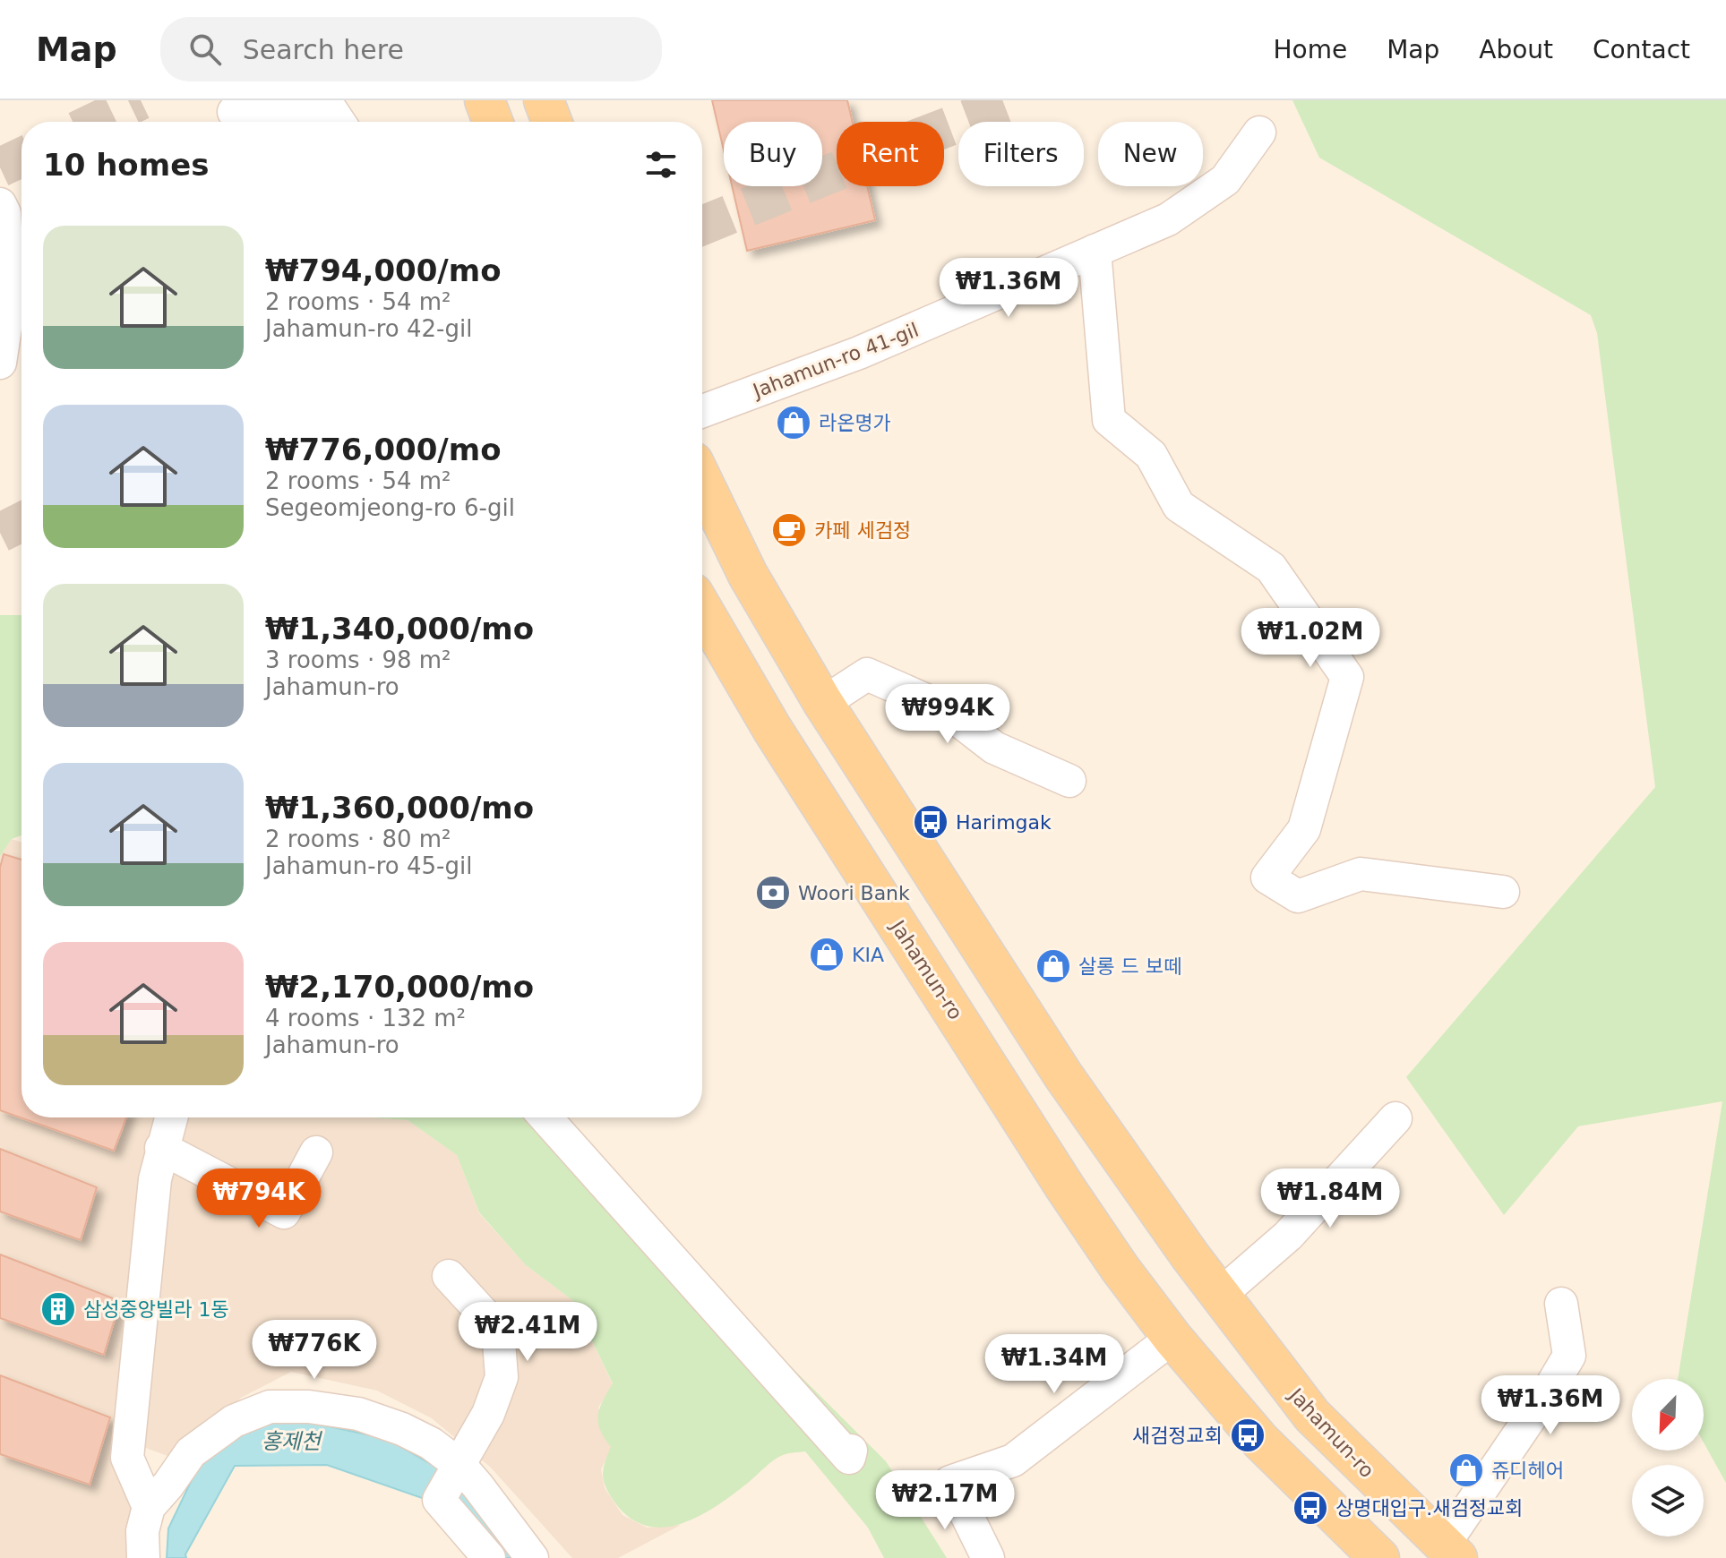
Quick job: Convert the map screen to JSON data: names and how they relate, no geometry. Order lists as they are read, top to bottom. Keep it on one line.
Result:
{"streets":{"main road":["Jahamun-ro"],"street":["Jahamun-ro 41-gil"]},"water":["홍제천"],"places":{"shop":["라온명가","KIA","살롱 드 보떼","쥬디헤어"],"cafe":["카페 세검정"],"bus stop":["Harimgak","새검정교회","상명대입구.새검정교회"],"bank":["Woori Bank"],"building":["삼성중앙빌라 1동"]},"north":"bottom left","page":{"header":"Map","search":"Search here","nav":["Home","Map","About","Contact"],"chip":["Buy","Rent","Filters","New"],"heading":"10 homes","list":[{"name":"₩794,000/mo","note":"2 rooms · 54 m² · Jahamun-ro 42-gil"},{"name":"₩776,000/mo","note":"2 rooms · 54 m² · Segeomjeong-ro 6-gil"},{"name":"₩1,340,000/mo","note":"3 rooms · 98 m² · Jahamun-ro"},{"name":"₩1,360,000/mo","note":"2 rooms · 80 m² · Jahamun-ro 45-gil"},{"name":"₩2,170,000/mo","note":"4 rooms · 132 m² · Jahamun-ro"}],"price":["₩1.36M","₩1.02M","₩994K","₩794K","₩1.84M","₩2.41M","₩776K","₩1.34M","₩1.36M","₩2.17M"]}}
